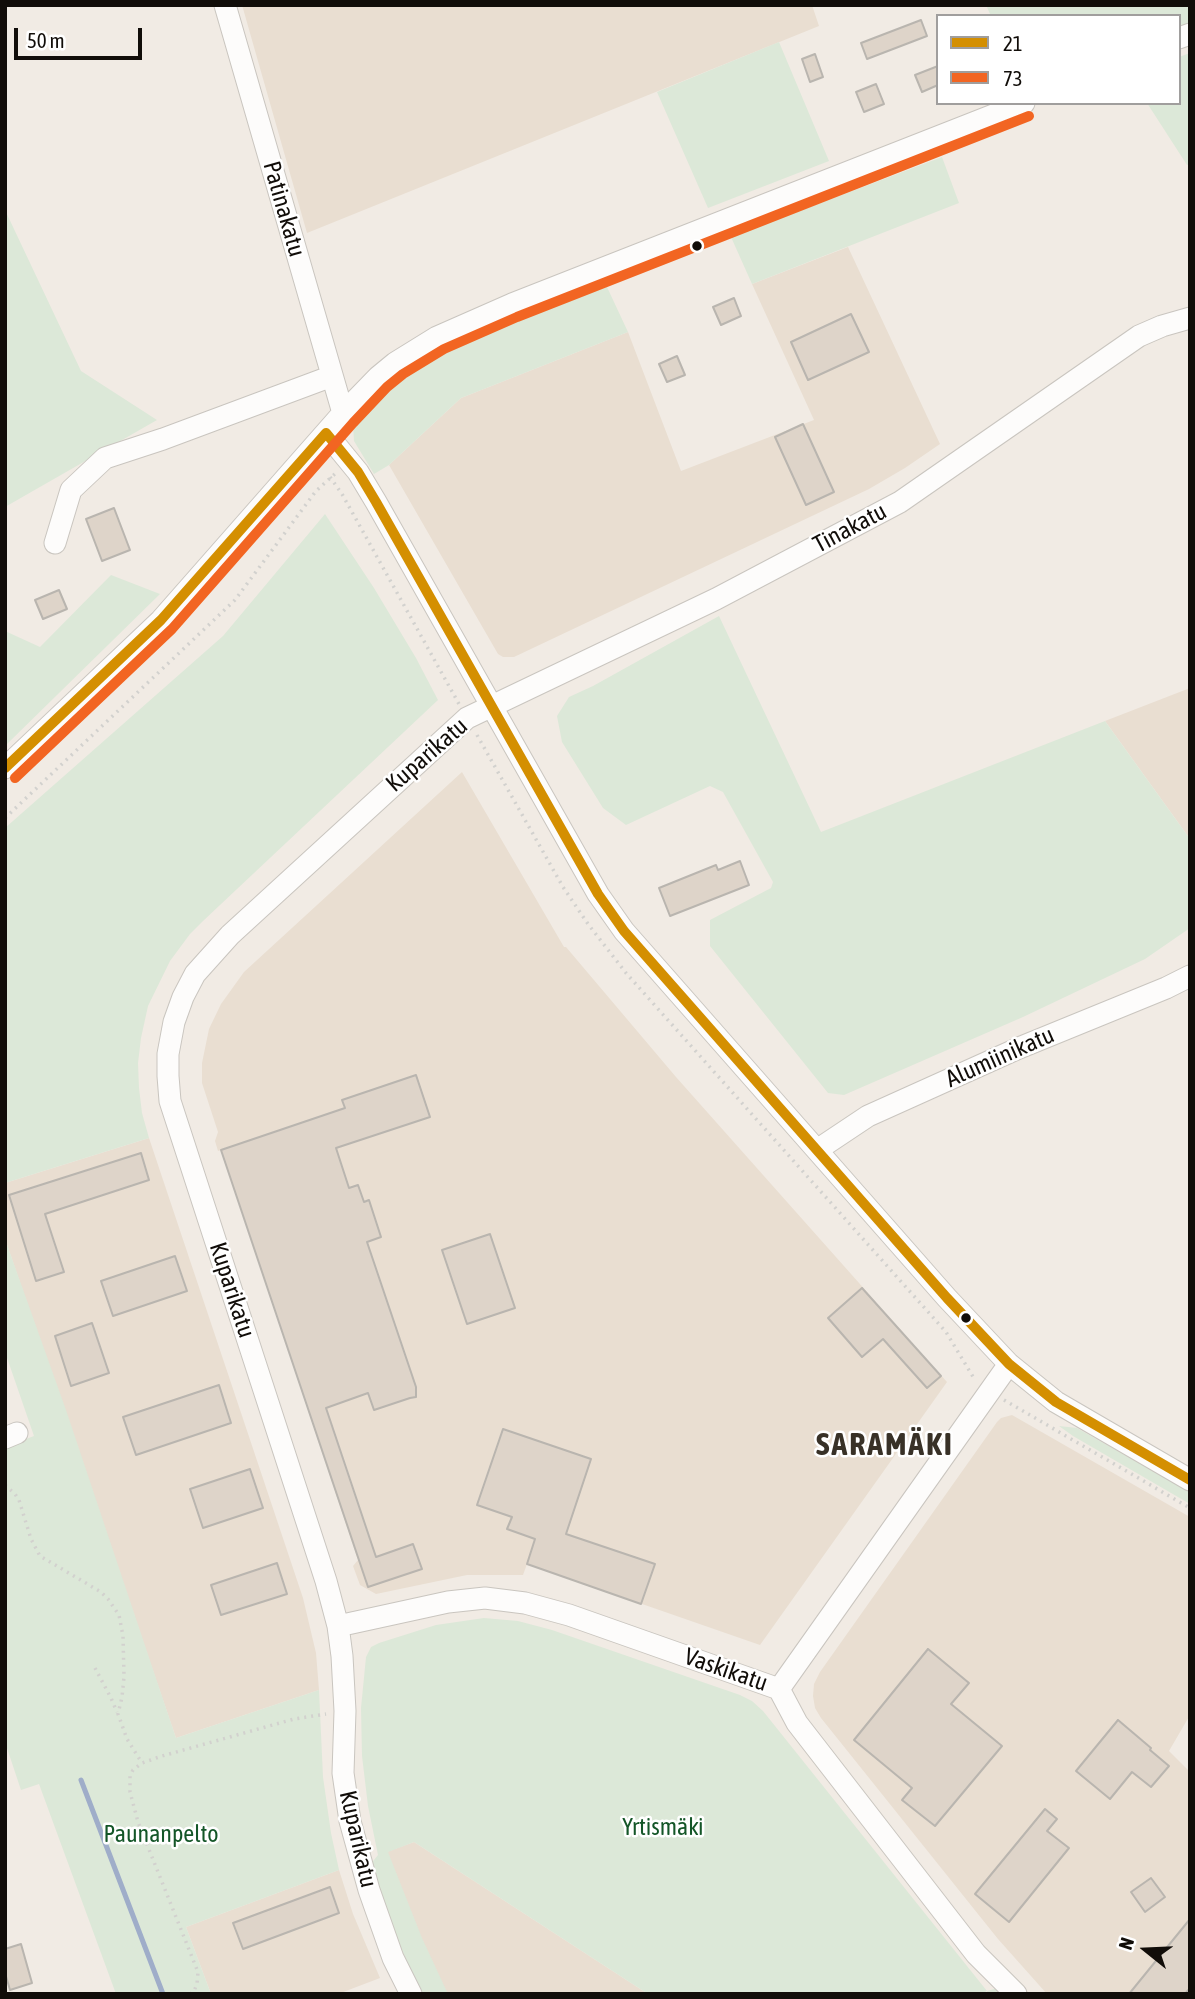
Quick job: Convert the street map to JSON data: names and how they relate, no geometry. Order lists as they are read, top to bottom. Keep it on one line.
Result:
{"streets":{"street":["Patinakatu","Tinakatu","Kuparikatu","Alumiinikatu","Vaskikatu"]},"crossings":[["Tinakatu","Kuparikatu"],["Kuparikatu","Vaskikatu"]],"districts":["SARAMÄKI"],"parks":["Yrtismäki","Paunanpelto"],"lines":["transit line 73","transit line 21"],"legend":["21","73"],"scale_bar":"50 m","north":"left"}
